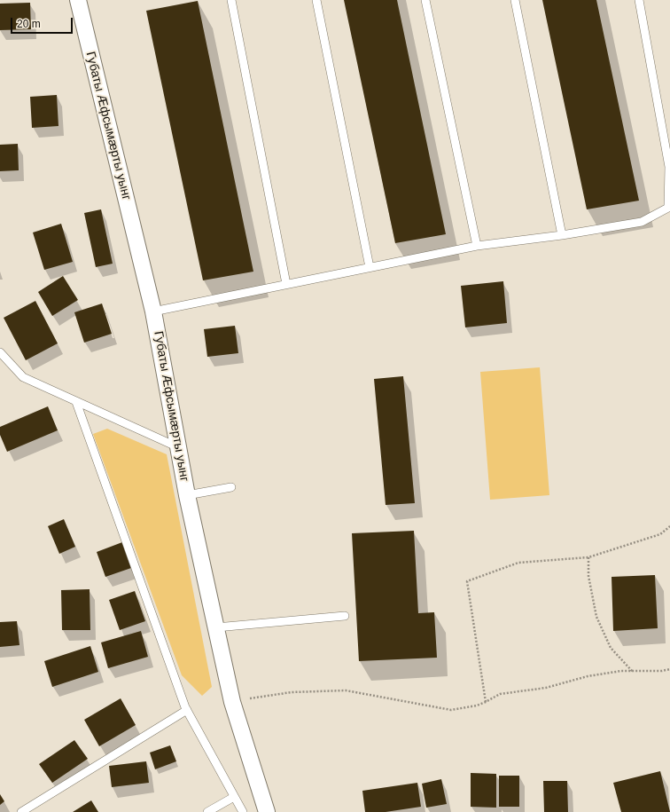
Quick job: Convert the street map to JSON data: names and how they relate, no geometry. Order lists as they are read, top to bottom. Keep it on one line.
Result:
{"streets":{"street":["Губаты Æфсымæрты уынг"]},"scale_bar":"20 m"}
